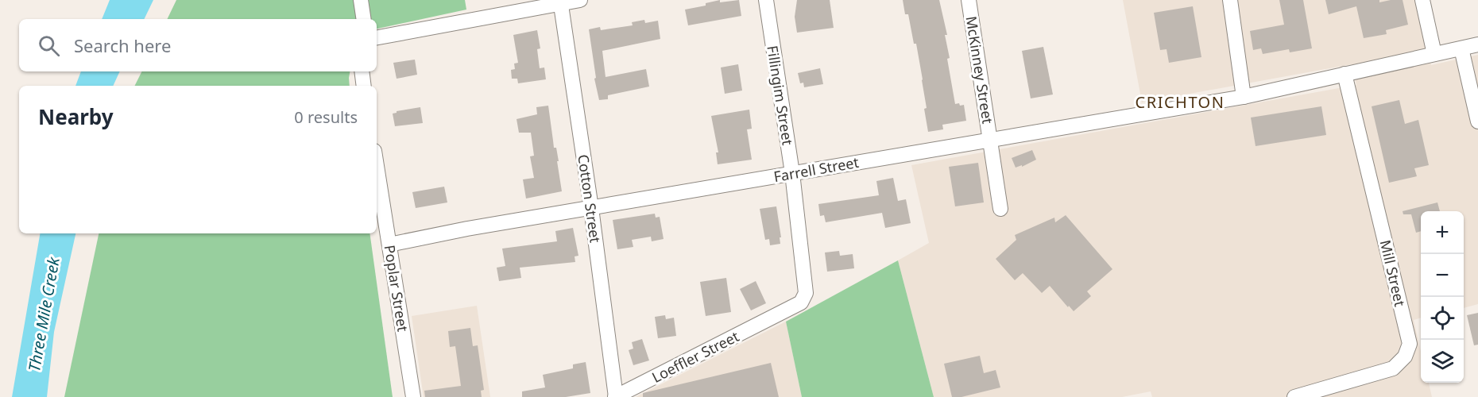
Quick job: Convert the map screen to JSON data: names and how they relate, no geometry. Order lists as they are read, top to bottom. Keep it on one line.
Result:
{"streets":{"street":["McKinney Street","Fillingim Street","Farrell Street","Cotton Street","Mill Street","Poplar Street","Loeffler Street"]},"crossings":[["McKinney Street","Farrell Street"],["Fillingim Street","Farrell Street"],["Fillingim Street","Loeffler Street"],["Farrell Street","Cotton Street"],["Farrell Street","Mill Street"],["Farrell Street","Poplar Street"],["Cotton Street","Loeffler Street"]],"districts":["CRICHTON"],"water":["Three Mile Creek"],"page":{"search":"Search here","heading":["Nearby","0 results"],"map_buttons":["+","−"]}}
